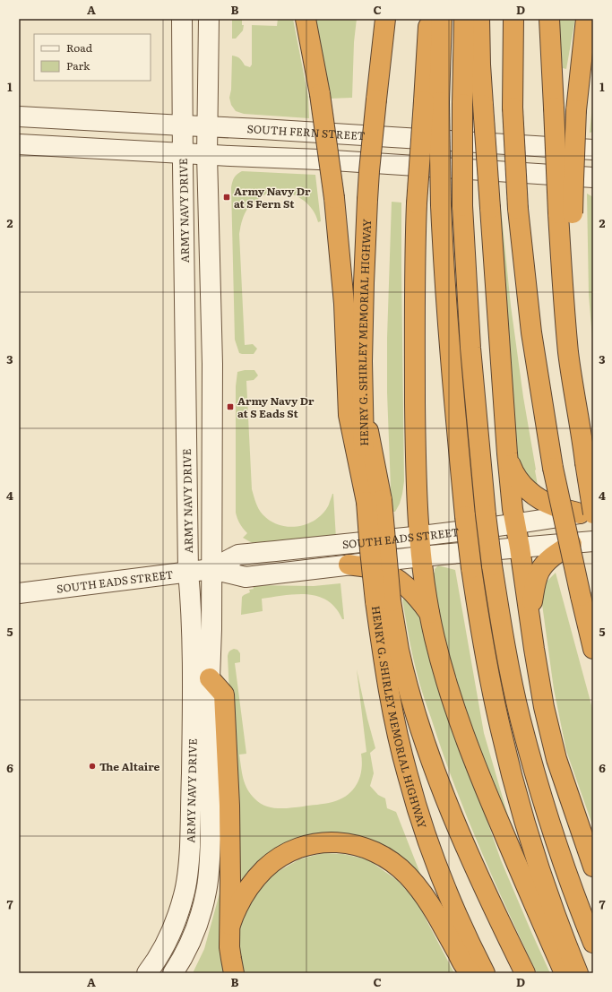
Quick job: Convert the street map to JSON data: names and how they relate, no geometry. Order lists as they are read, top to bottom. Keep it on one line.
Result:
{"streets":{"highway":["HENRY G. SHIRLEY MEMORIAL HIGHWAY"],"main road":["SOUTH FERN STREET","ARMY NAVY DRIVE","SOUTH EADS STREET"]},"crossings":[["SOUTH FERN STREET","ARMY NAVY DRIVE"],["ARMY NAVY DRIVE","SOUTH EADS STREET"]],"places":{"transit":["Army Navy Dr at S Fern St","Army Navy Dr at S Eads St"],"other":["The Altaire"]},"legend":["Road","Park"],"grid":{"columns":["A","B","C","D"],"rows":["1","2","3","4","5","6","7"]}}
